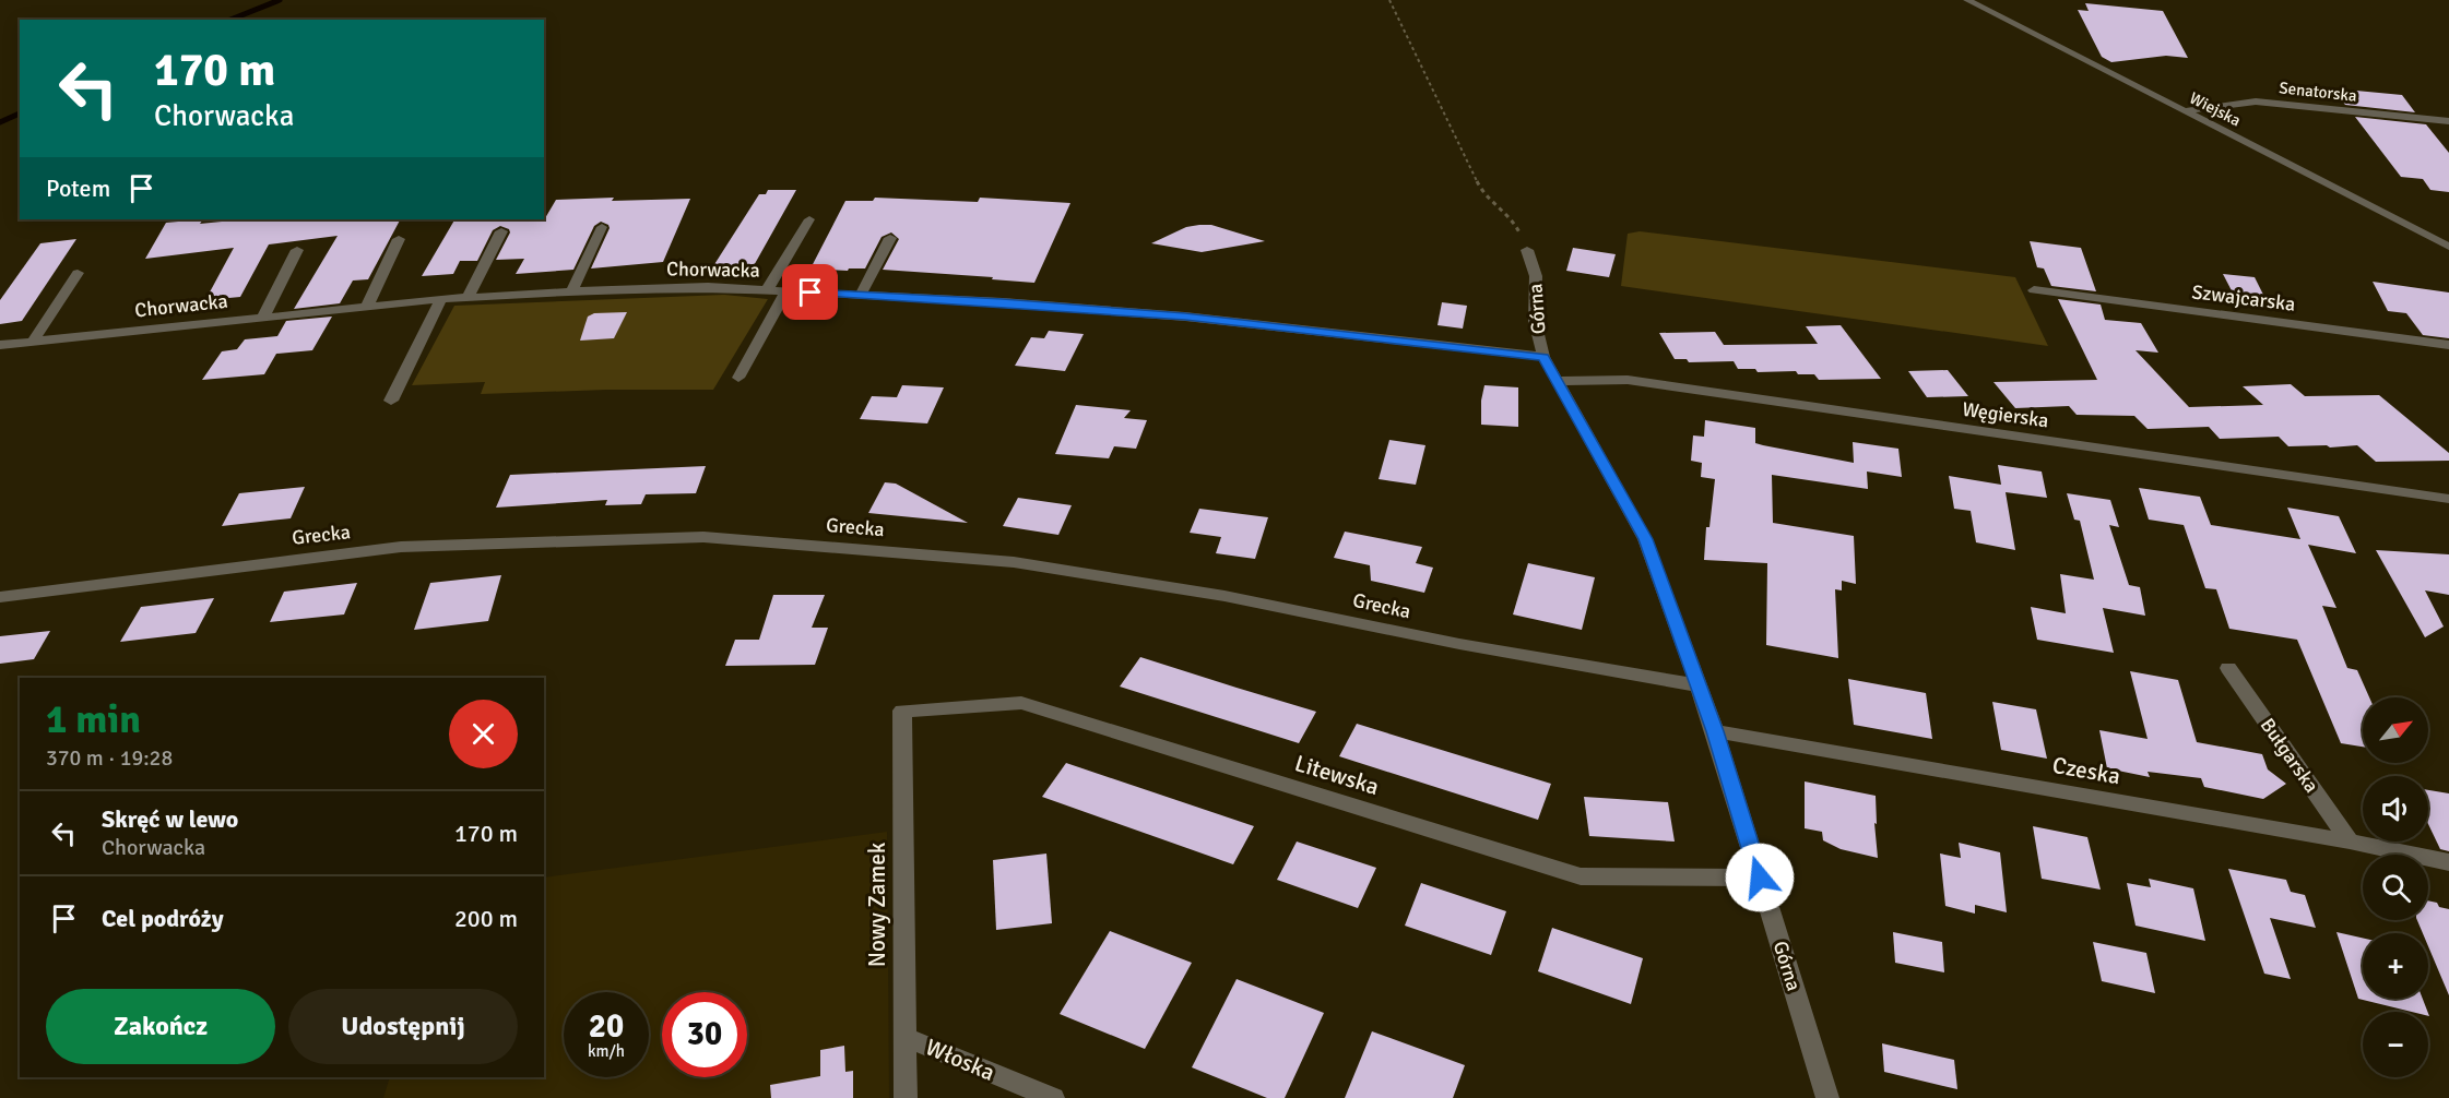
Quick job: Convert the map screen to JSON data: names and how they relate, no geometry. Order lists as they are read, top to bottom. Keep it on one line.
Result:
{"streets":{"street":["Senatorska","Wiejska","Chorwacka","Szwajcarska","Górna","Węgierska","Grecka","Bułgarska","Czeska","Litewska","Nowy Zamek","Włoska"]},"crossings":[["Senatorska","Wiejska"],["Chorwacka","Górna"],["Górna","Węgierska"],["Górna","Grecka"],["Górna","Czeska"],["Górna","Litewska"],["Bułgarska","Czeska"],["Litewska","Nowy Zamek"],["Nowy Zamek","Włoska"]],"north":"top right","page":{"turn":["170 m","Chorwacka"],"then":"Potem","heading":["1 min","370 m · 19:28"],"map_buttons":["+","−"],"list":[{"name":"Skręć w lewo","note":"Chorwacka","value":"170 m"},{"name":"Cel podróży","value":"200 m"}],"buttons":["Zakończ","Udostępnij"],"speed":"20 km/h","limit":"30"}}
